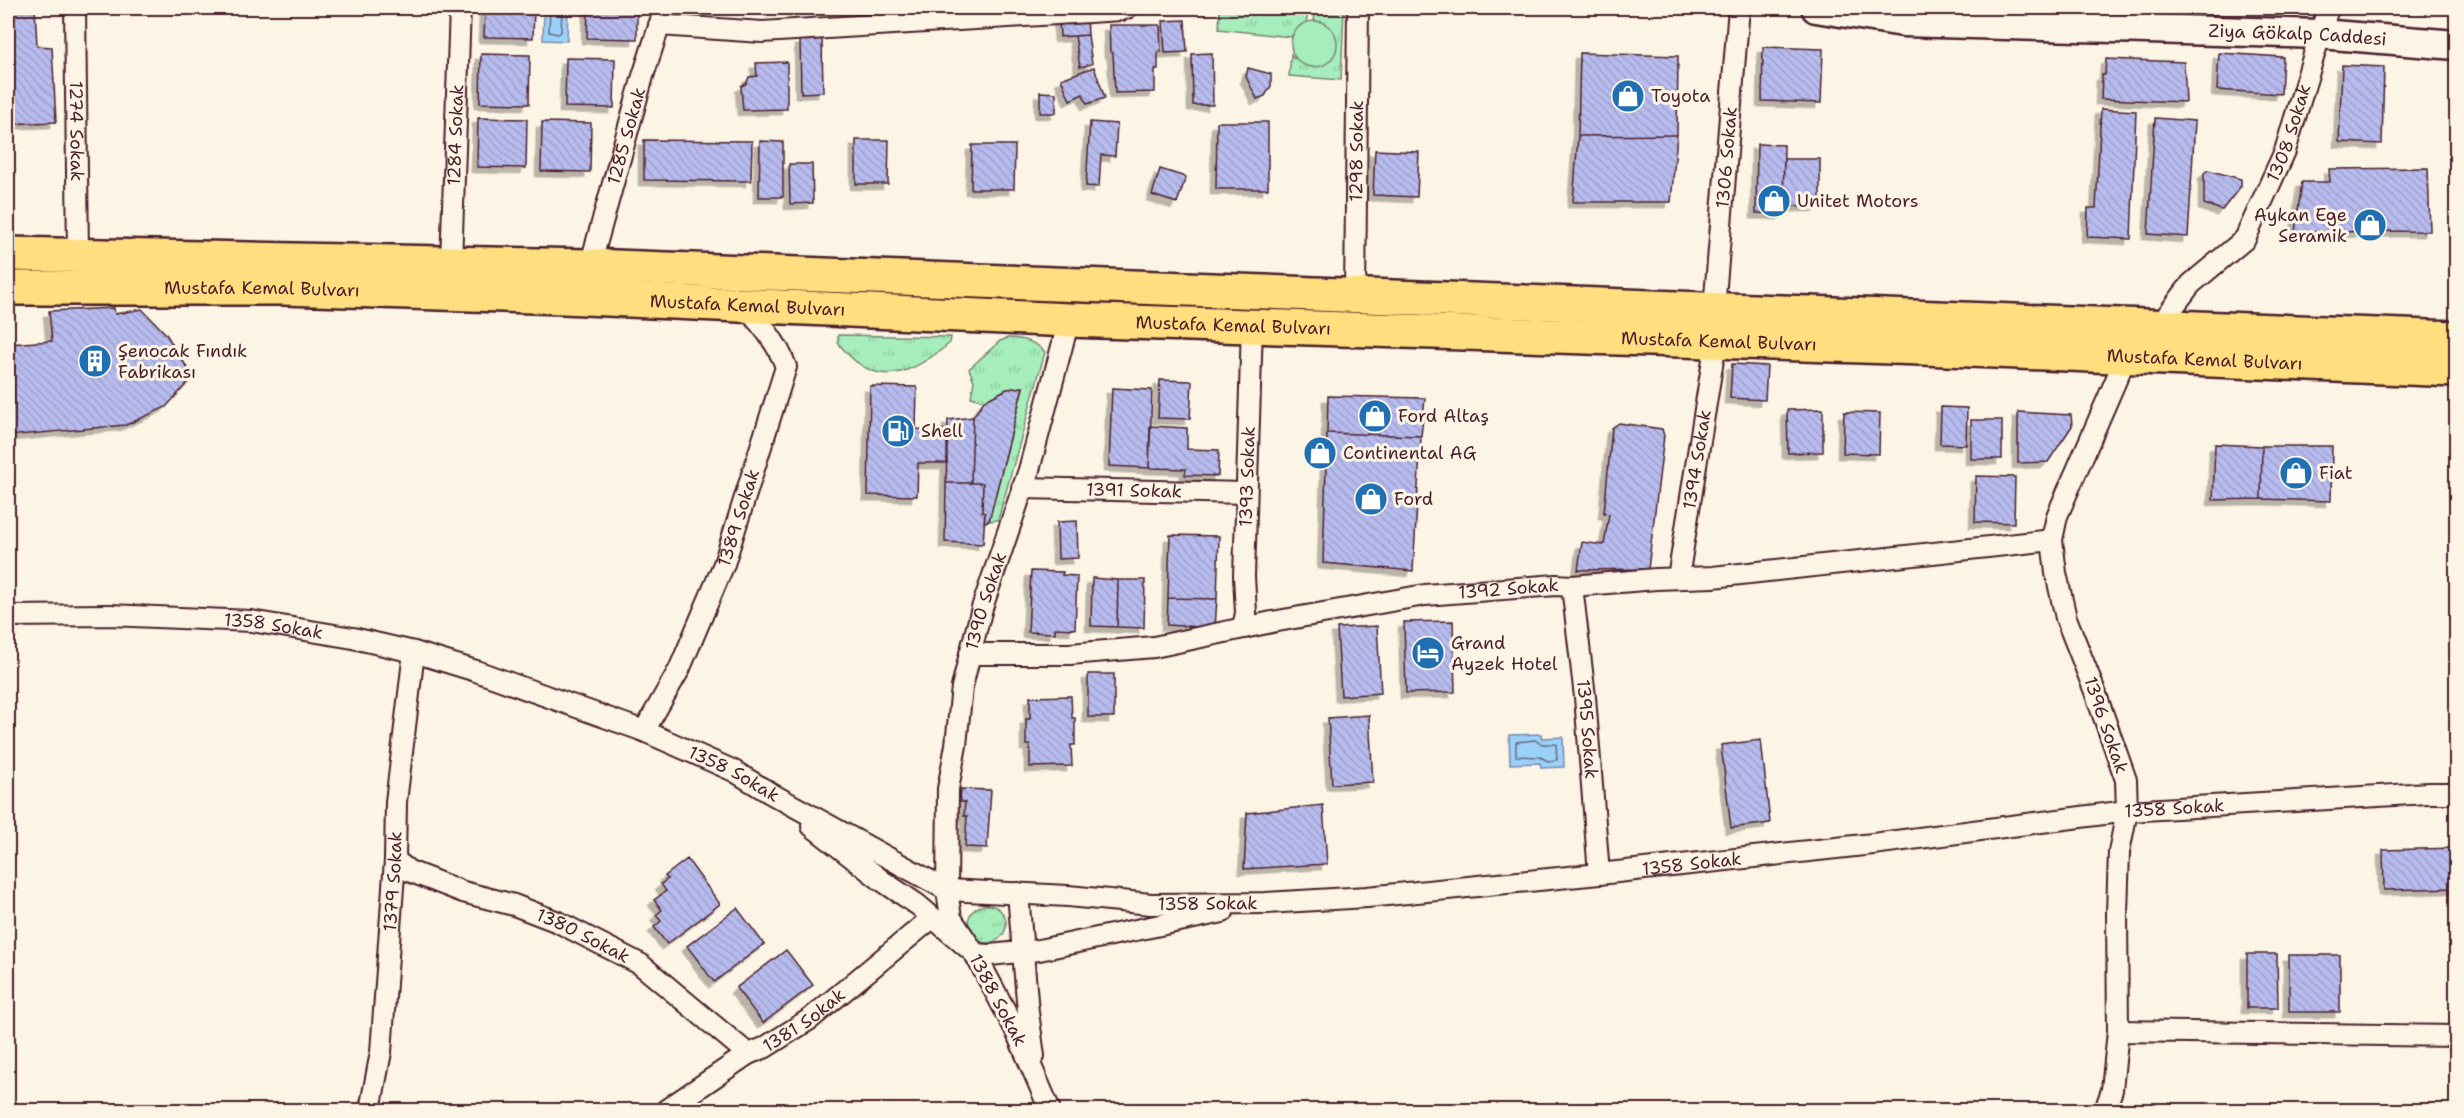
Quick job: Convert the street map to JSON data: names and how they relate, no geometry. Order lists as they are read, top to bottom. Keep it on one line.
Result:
{"streets":{"highway":["Mustafa Kemal Bulvarı"],"street":["Ziya Gökalp Caddesi","1274 Sokak","1308 Sokak","1284 Sokak","1285 Sokak","1298 Sokak","1306 Sokak","1394 Sokak","1393 Sokak","1391 Sokak","1389 Sokak","1392 Sokak","1390 Sokak","1358 Sokak","1396 Sokak","1395 Sokak","1379 Sokak","1380 Sokak","1388 Sokak","1381 Sokak"]},"crossings":[["Ziya Gökalp Caddesi","1308 Sokak"],["1274 Sokak","Mustafa Kemal Bulvarı"],["1308 Sokak","Mustafa Kemal Bulvarı"],["1284 Sokak","Mustafa Kemal Bulvarı"],["1285 Sokak","Mustafa Kemal Bulvarı"],["1298 Sokak","Mustafa Kemal Bulvarı"],["1306 Sokak","Mustafa Kemal Bulvarı"],["Mustafa Kemal Bulvarı","1394 Sokak"],["Mustafa Kemal Bulvarı","1393 Sokak"],["Mustafa Kemal Bulvarı","1389 Sokak"],["Mustafa Kemal Bulvarı","1390 Sokak"],["Mustafa Kemal Bulvarı","1396 Sokak"],["1394 Sokak","1392 Sokak"],["1393 Sokak","1391 Sokak"],["1393 Sokak","1392 Sokak"],["1391 Sokak","1390 Sokak"],["1389 Sokak","1358 Sokak"],["1392 Sokak","1390 Sokak"],["1392 Sokak","1396 Sokak"],["1392 Sokak","1395 Sokak"],["1390 Sokak","1358 Sokak"],["1390 Sokak","1388 Sokak"],["1358 Sokak","1396 Sokak"],["1358 Sokak","1395 Sokak"],["1358 Sokak","1379 Sokak"],["1358 Sokak","1388 Sokak"],["1379 Sokak","1380 Sokak"],["1380 Sokak","1381 Sokak"]],"places":{"shop":["Toyota","Unitet Motors","Aykan Ege Seramik","Ford Altaş","Continental AG","Fiat","Ford"],"building":["Şenocak Fındık Fabrikası"],"fuel station":["Shell"],"hotel":["Grand Ayzek Hotel"]}}
